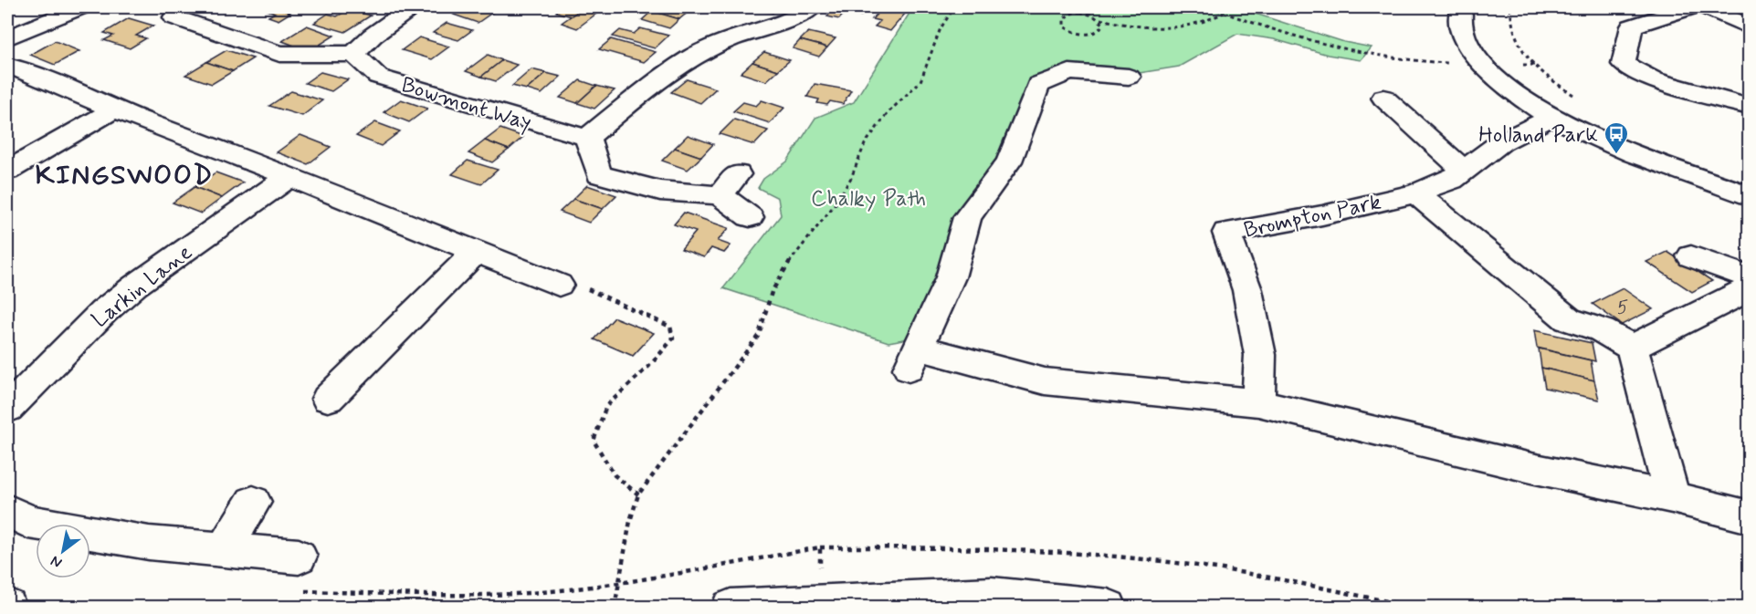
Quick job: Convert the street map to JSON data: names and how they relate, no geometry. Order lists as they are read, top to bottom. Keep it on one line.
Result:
{"streets":{"street":["Bowmont Way","Brompton Park","Larkin Lane"]},"districts":["KINGSWOOD"],"parks":["Chalky Path"],"places":{"bus stop":["Holland Park"]},"house_numbers":["5"],"north":"bottom left"}
